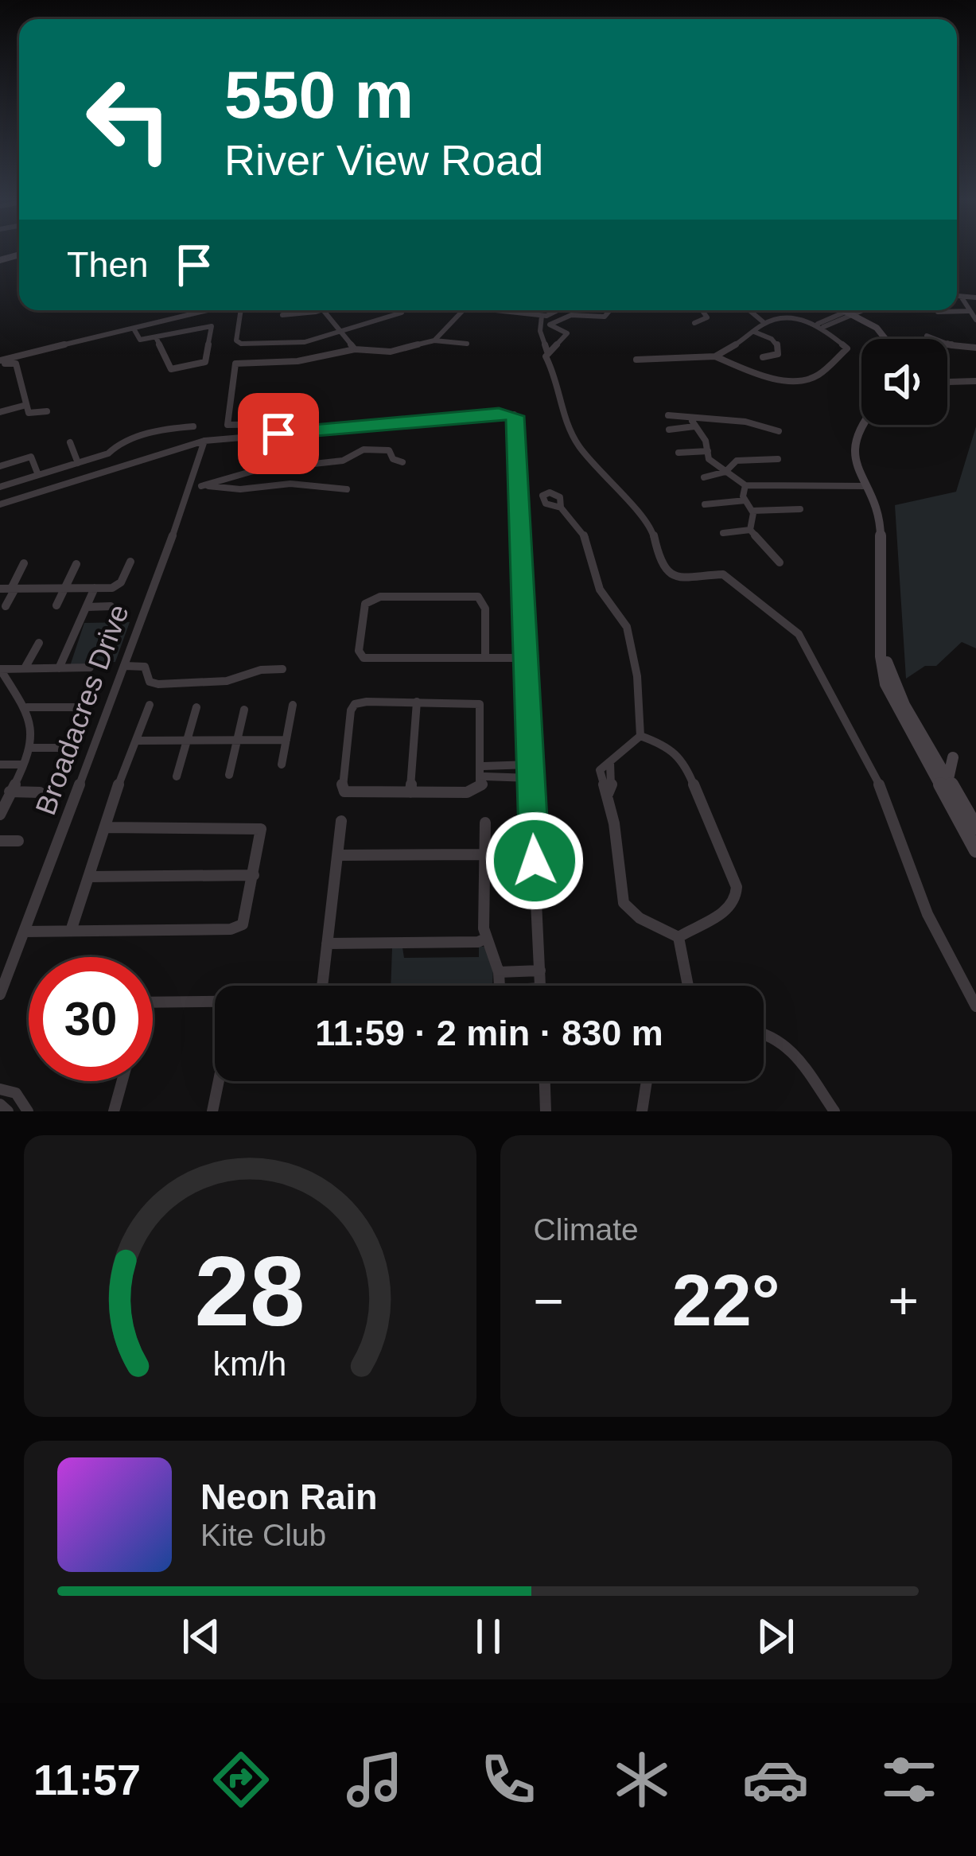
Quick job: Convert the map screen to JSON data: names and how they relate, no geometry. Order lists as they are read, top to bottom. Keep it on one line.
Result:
{"streets":{"street":["Broadacres Drive"]},"page":{"turn":["550 m","River View Road"],"then":"Then","limit":"30","trip":"11:59 · 2 min · 830 m","tile":"Climate","heat":["−","22°","+"],"song":["Neon Rain","Kite Club"],"tabs":"11:57","gauge":["28","km/h"]}}
